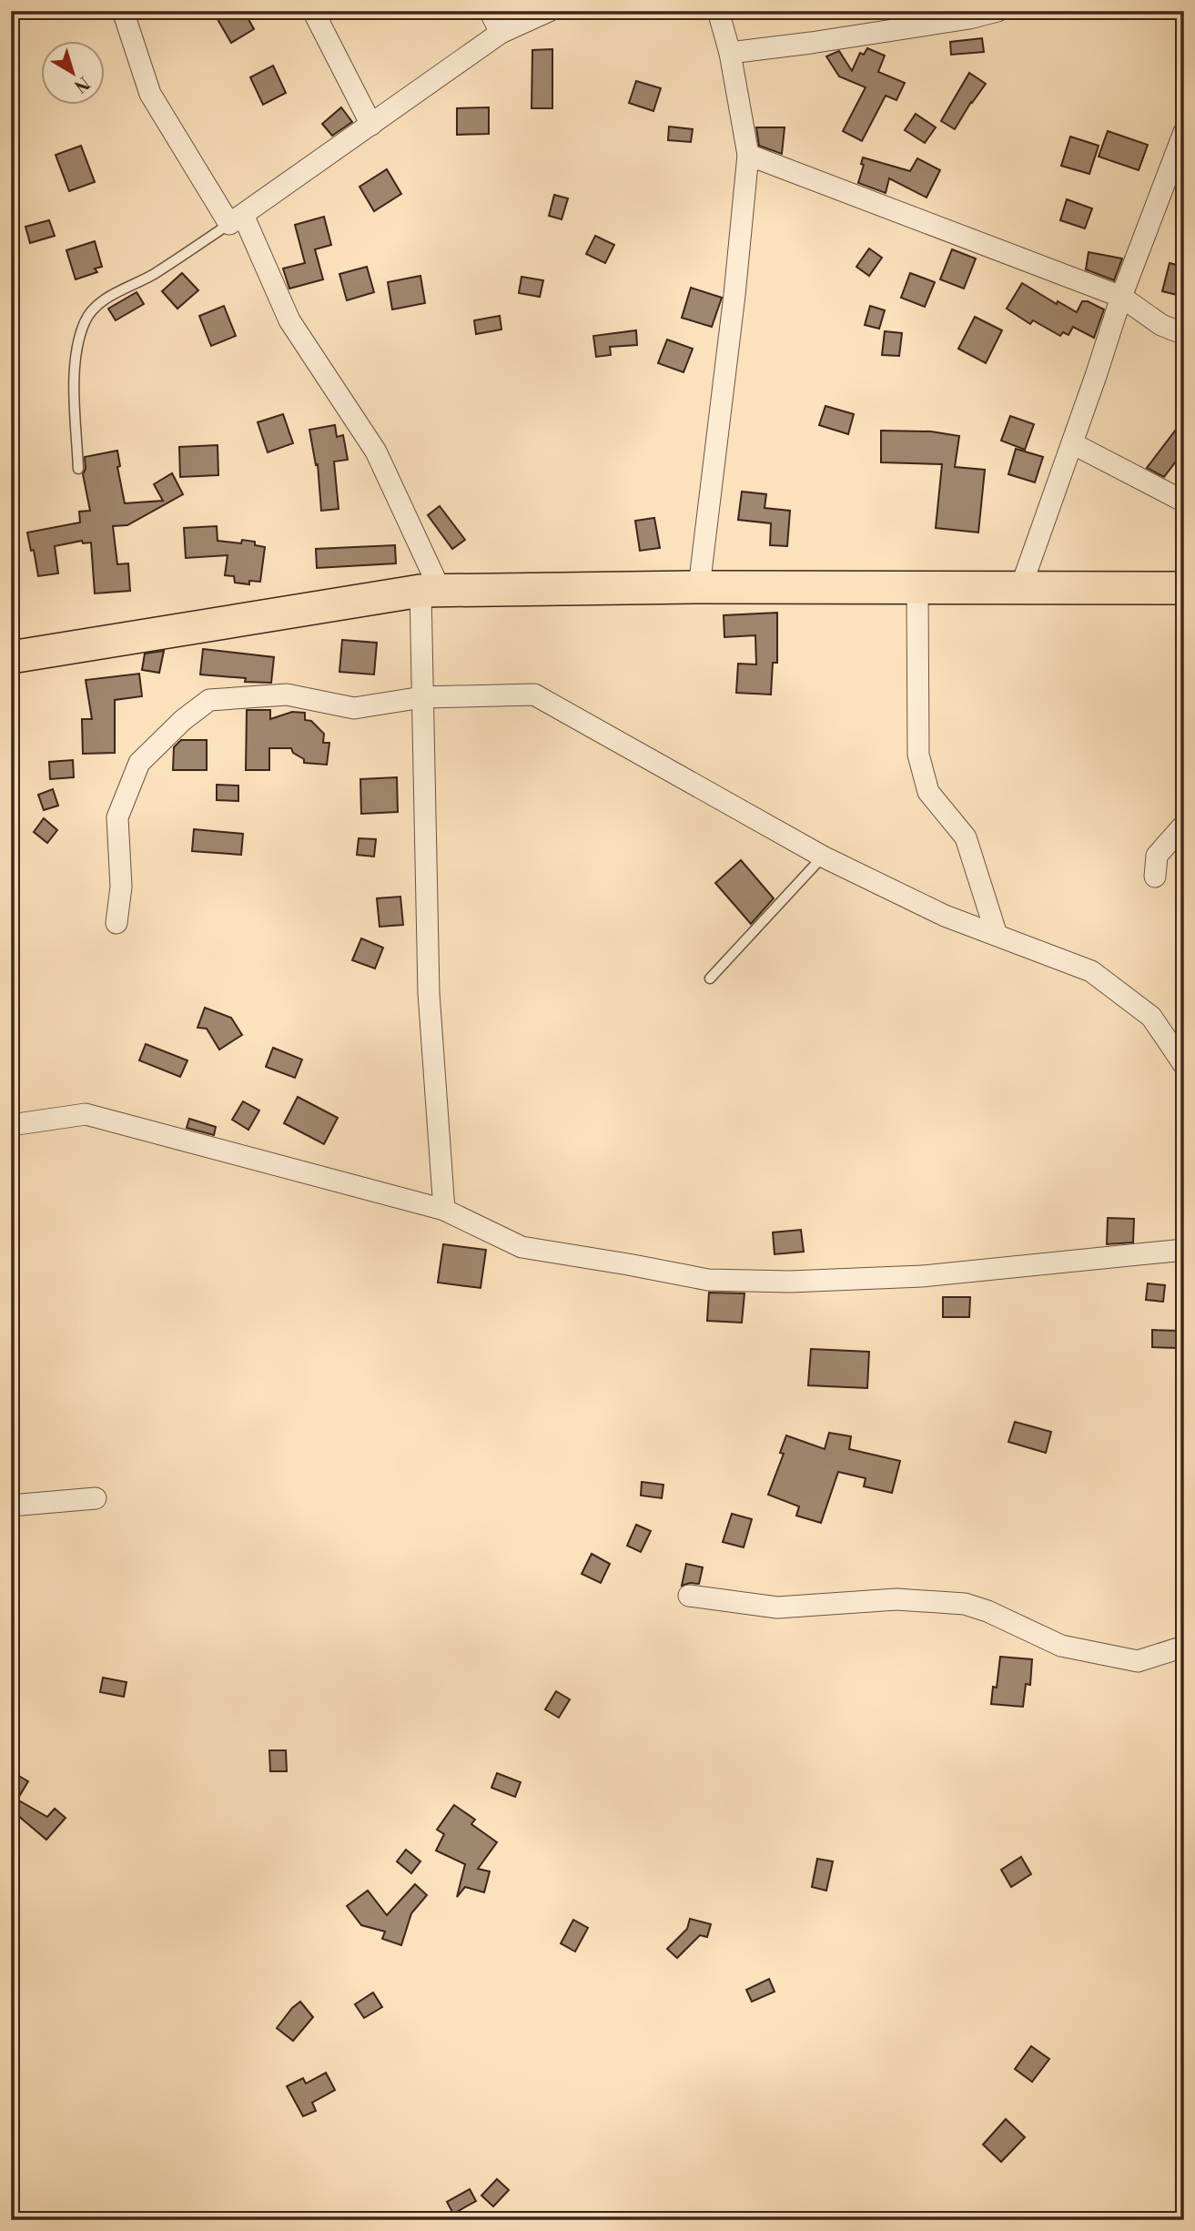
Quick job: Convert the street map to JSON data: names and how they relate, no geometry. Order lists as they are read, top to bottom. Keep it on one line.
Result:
{"north":"bottom right"}
